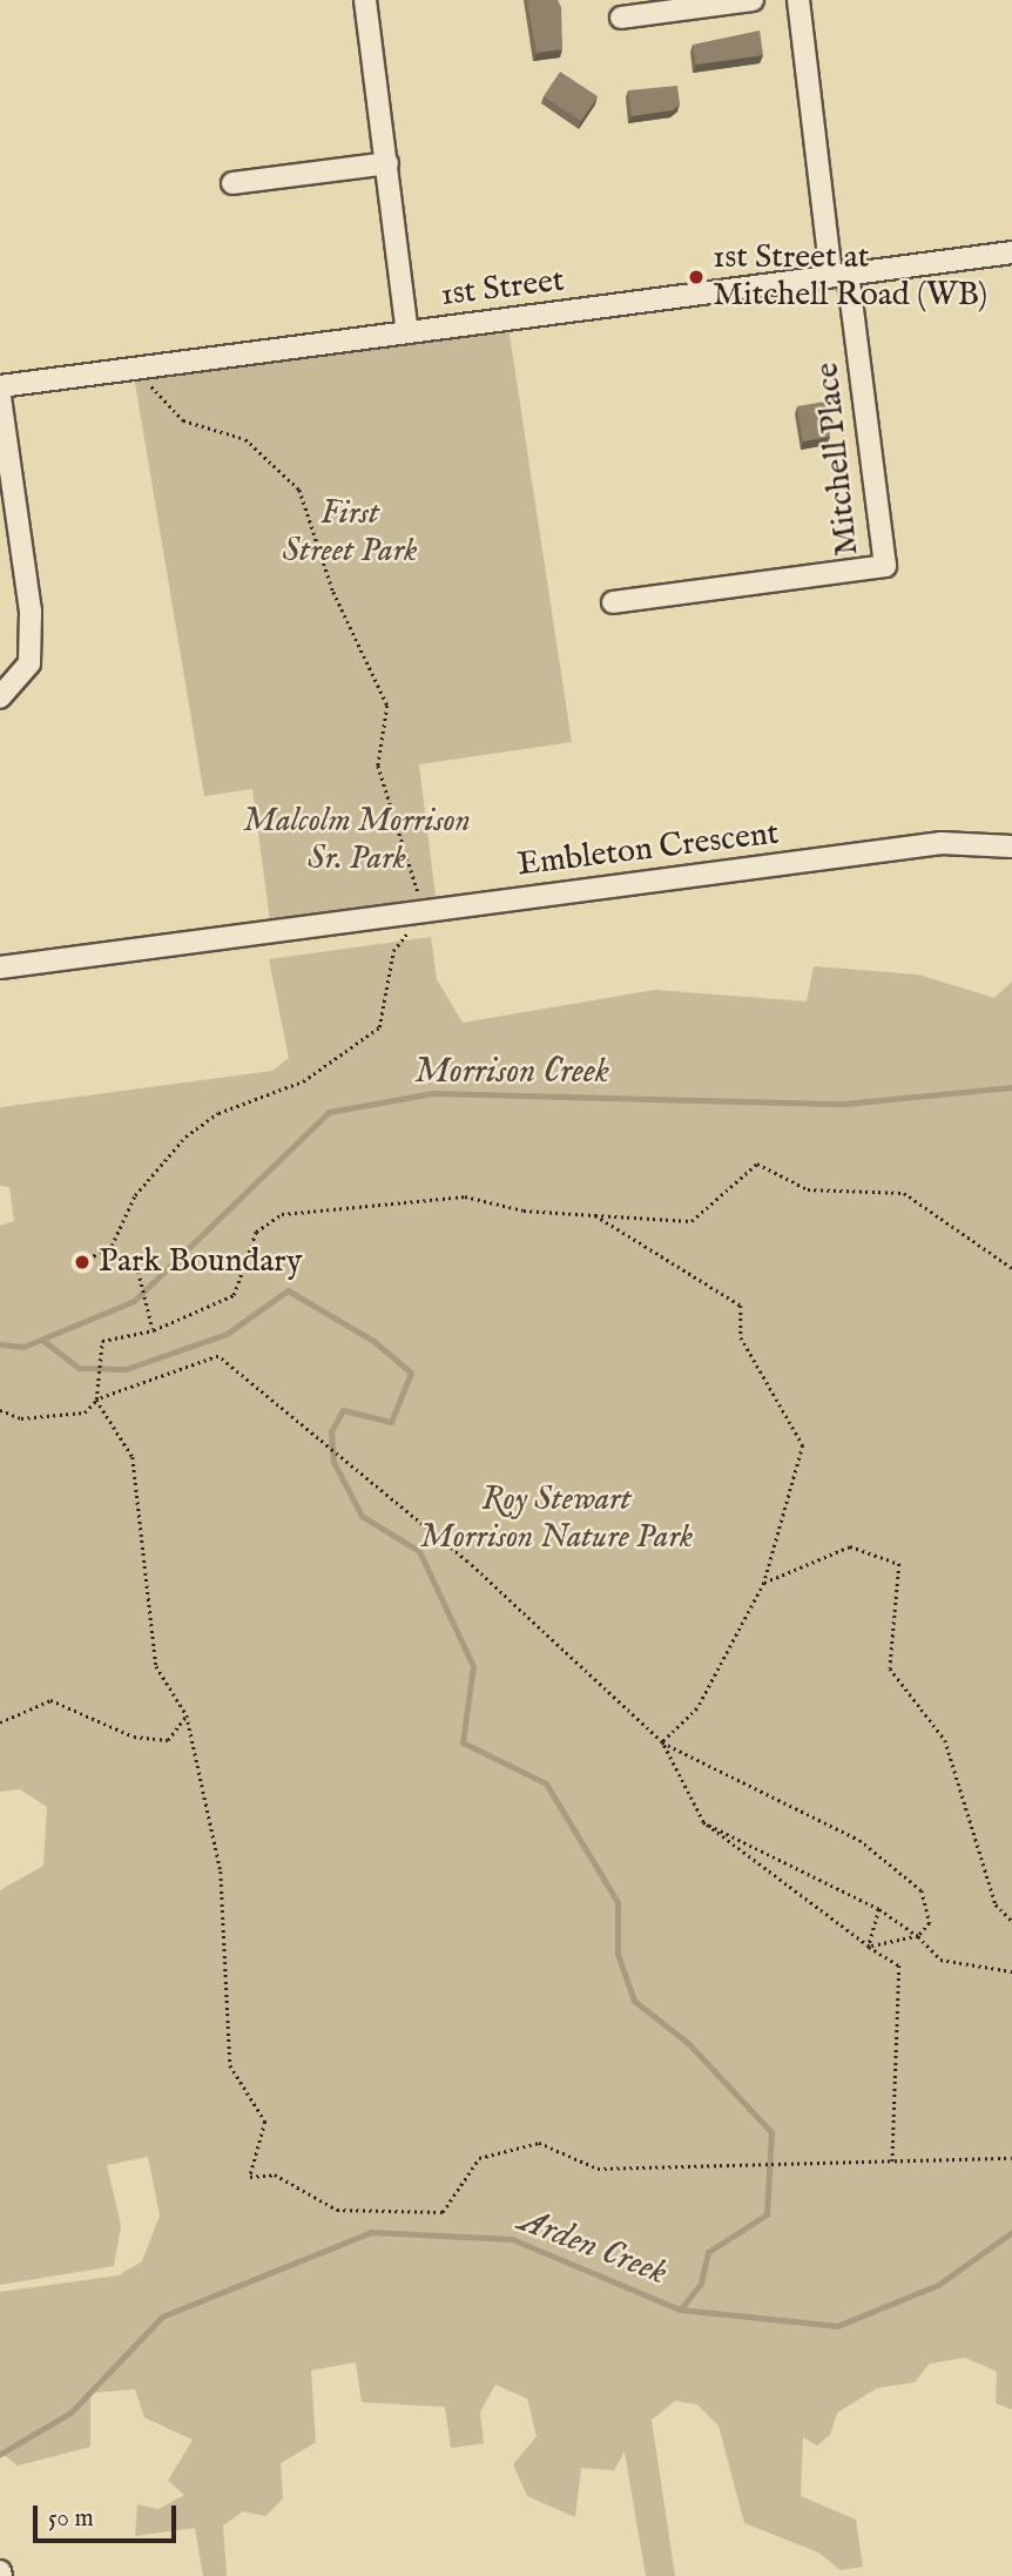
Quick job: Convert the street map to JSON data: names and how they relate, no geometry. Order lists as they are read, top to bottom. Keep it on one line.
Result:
{"streets":{"street":["1st Street","Mitchell Place","Embleton Crescent"]},"crossings":[["1st Street","Mitchell Place"]],"water":["Morrison Creek","Arden Creek"],"parks":["First Street Park","Malcolm Morrison Sr. Park","Roy Stewart Morrison Nature Park"],"places":["1st Street at Mitchell Road (WB)","Park Boundary"],"scale_bar":"50 m"}
